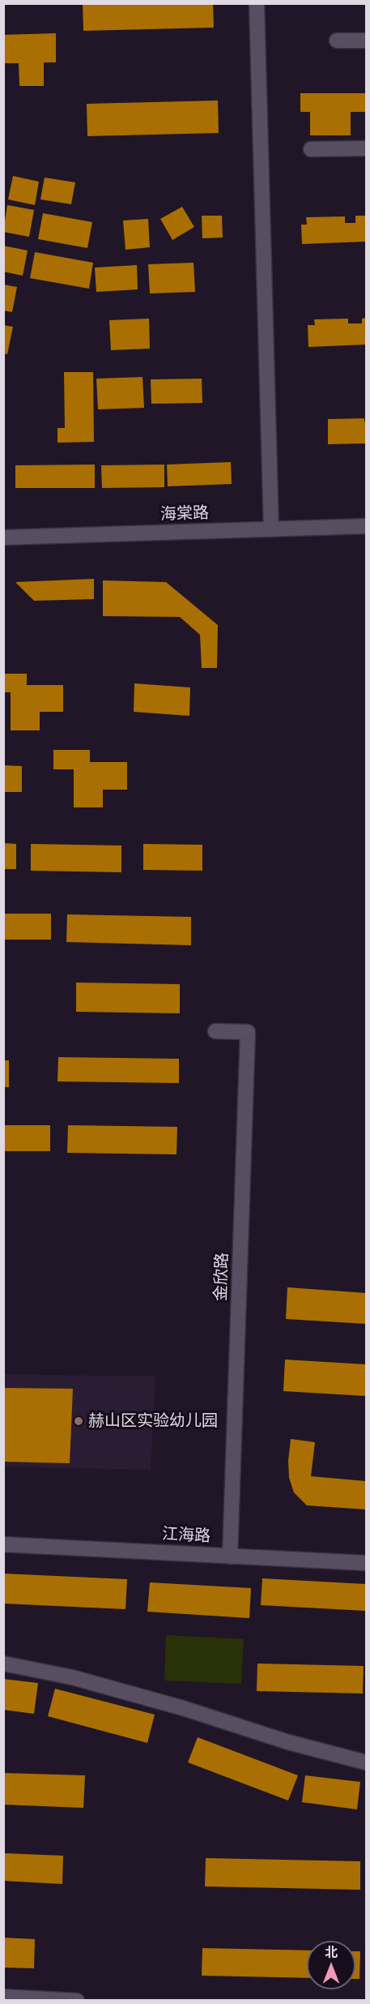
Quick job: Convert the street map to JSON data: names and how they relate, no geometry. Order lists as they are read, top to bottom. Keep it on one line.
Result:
{"streets":{"street":["海棠路","金欣路","江海路"]},"crossings":[["金欣路","江海路"]],"places":["赫山区实验幼儿园"],"north":"top"}
